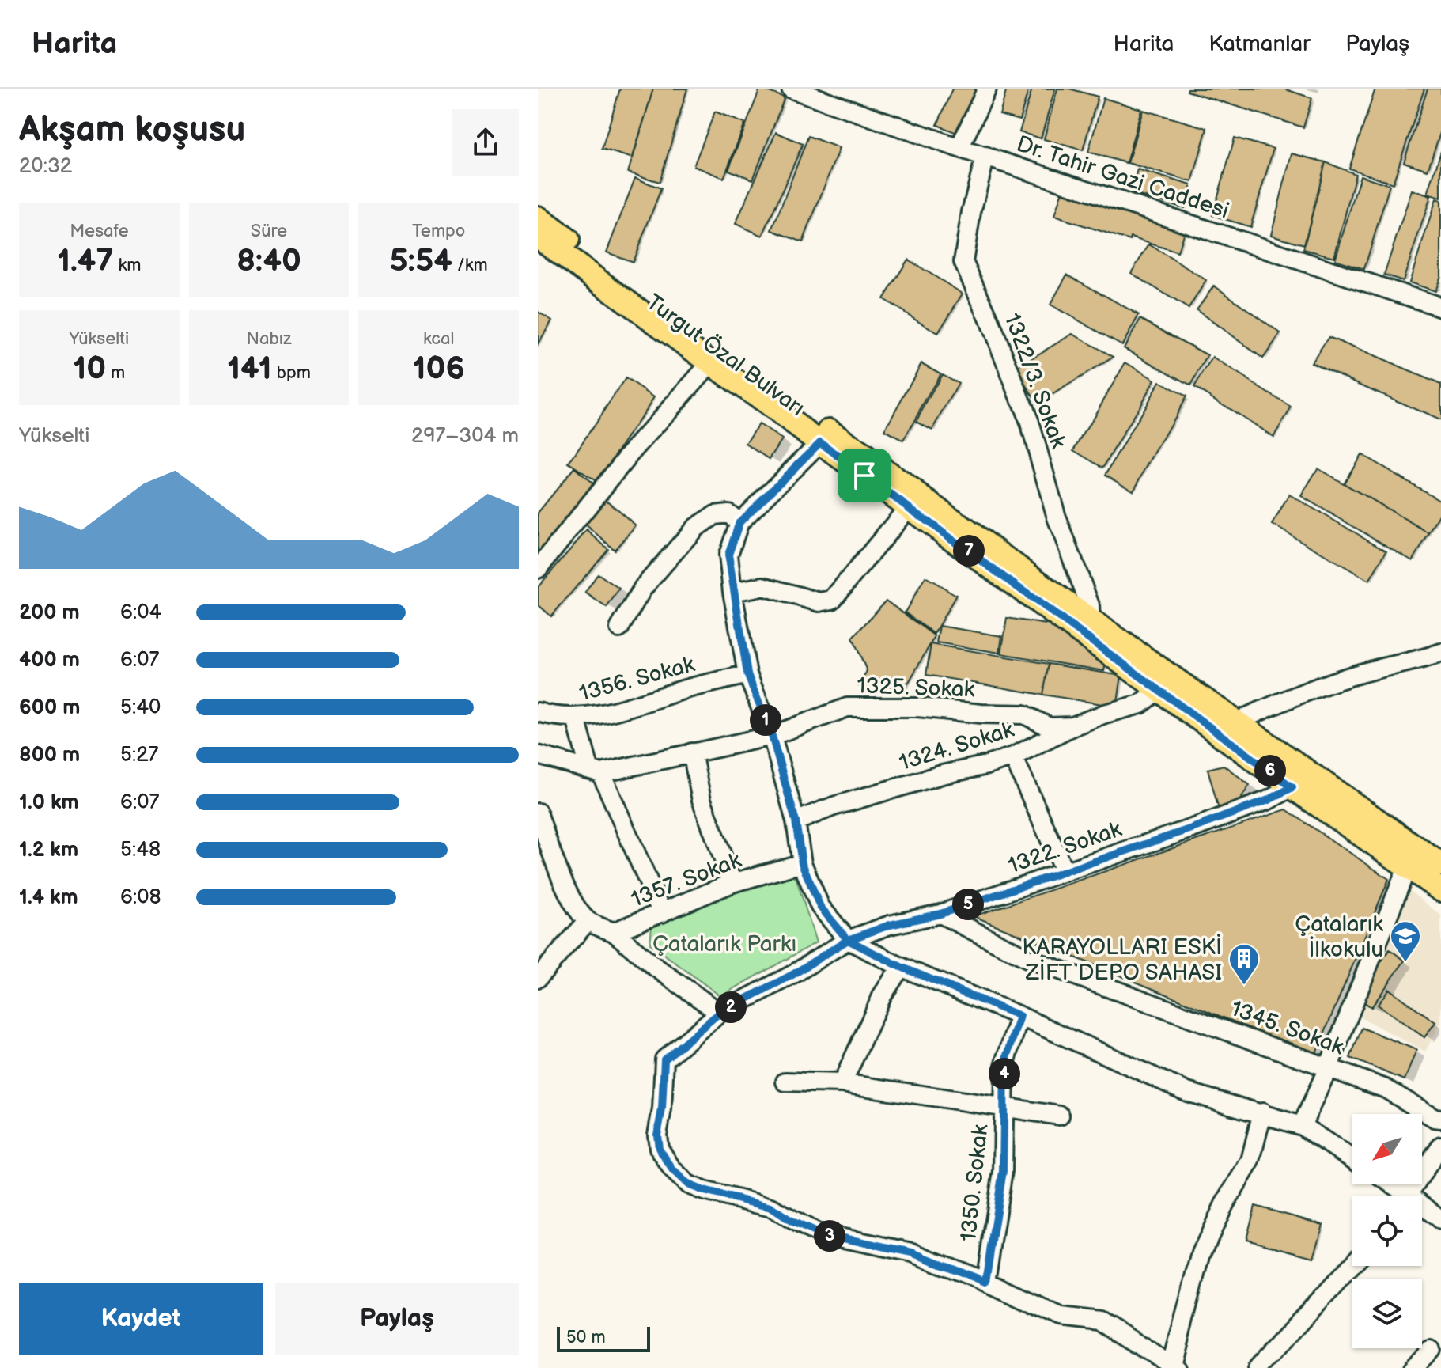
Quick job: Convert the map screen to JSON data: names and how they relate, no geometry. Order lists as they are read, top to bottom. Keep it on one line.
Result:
{"streets":{"main road":["Turgut Özal Bulvarı"],"street":["Dr. Tahir Gazi Caddesi","1322/3. Sokak","1356. Sokak","1325. Sokak","1324. Sokak","1322. Sokak","1357. Sokak","1345. Sokak","1350. Sokak"]},"crossings":[["Dr. Tahir Gazi Caddesi","1322/3. Sokak"],["Turgut Özal Bulvarı","1322/3. Sokak"],["1325. Sokak","1324. Sokak"],["1322. Sokak","1345. Sokak"],["1322. Sokak","1350. Sokak"]],"parks":["Çatalarık Parkı"],"places":{"school or university":["Çatalarık İlkokulu"],"building":["KARAYOLLARI ESKİ ZİFT DEPO SAHASI"]},"scale_bar":"50 m","north":"bottom left","page":{"header":"Harita","nav":["Harita","Katmanlar","Paylaş"],"heading":["Akşam koşusu","20:32"],"stats":[["Mesafe","1.47 km"],["Süre","8:40"],["Tempo","5:54 /km"],["Yükselti","10 m"],["Nabız","141 bpm"],["kcal","106"]],"chart":["Yükselti","297–304 m"],"pins":["7","1","6","5","2","4","3"],"list":[{"name":"200 m","note":"6:04"},{"name":"400 m","note":"6:07"},{"name":"600 m","note":"5:40"},{"name":"800 m","note":"5:27"},{"name":"1.0 km","note":"6:07"},{"name":"1.2 km","note":"5:48"},{"name":"1.4 km","note":"6:08"}],"buttons":["Kaydet","Paylaş"],"scale":"50 m"}}
